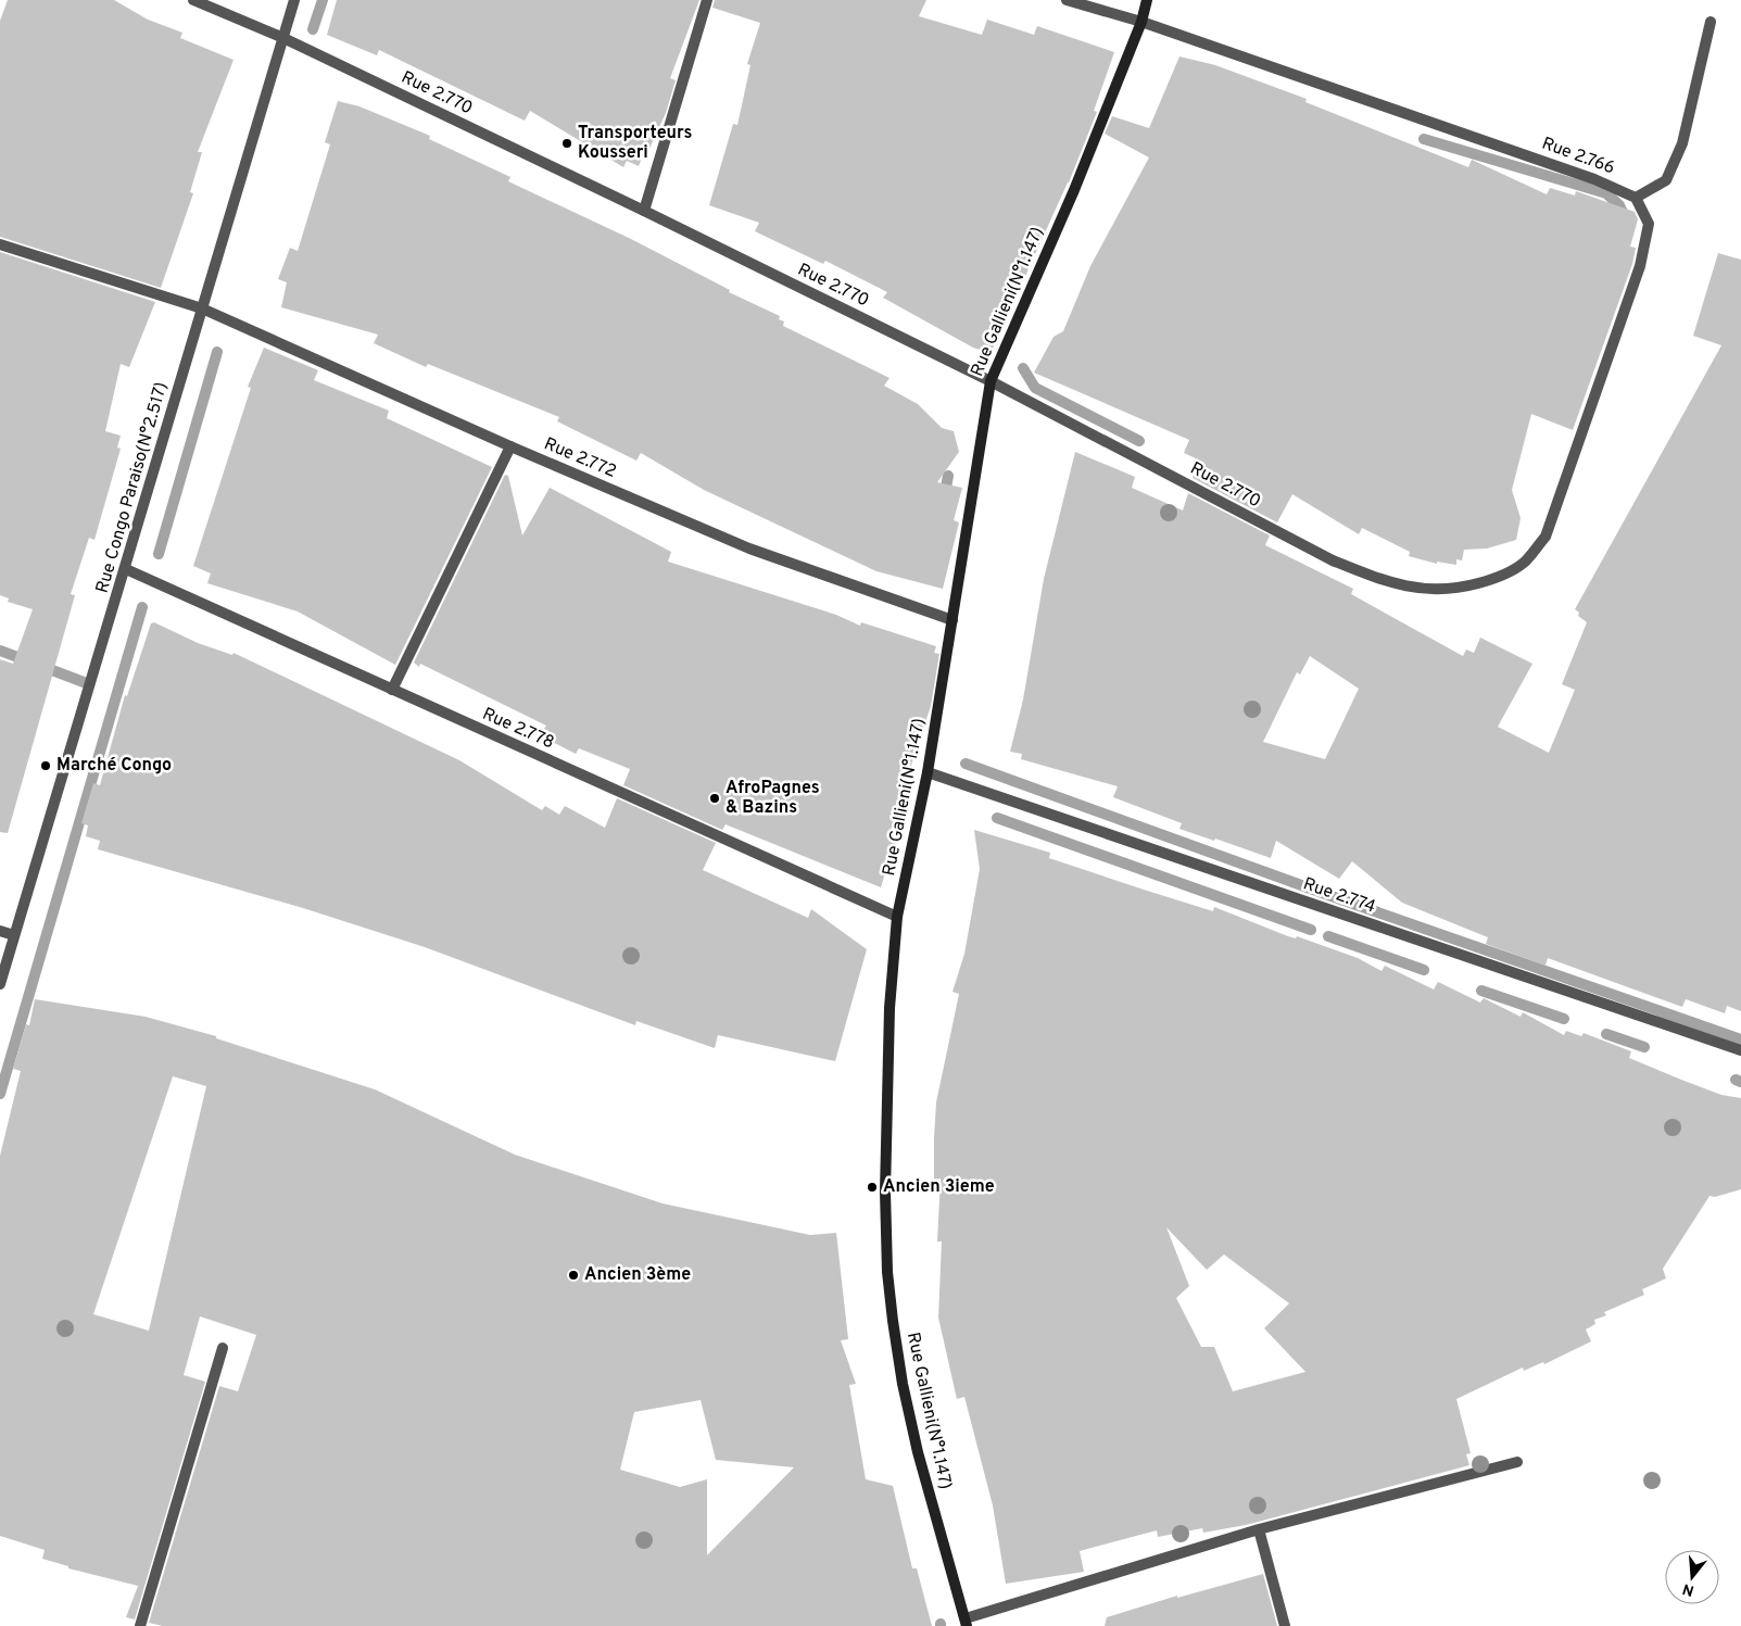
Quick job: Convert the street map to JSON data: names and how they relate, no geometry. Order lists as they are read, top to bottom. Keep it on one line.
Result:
{"streets":{"main road":["Rue Gallieni(N°1.147)"],"street":["Rue 2.770","Rue 2.766","Rue 2.772","Rue Congo Paraiso(N°2.517)","Rue 2.778","Rue 2.774"]},"crossings":[["Rue 2.770","Rue 2.766"],["Rue 2.770","Rue Gallieni(N°1.147)"],["Rue 2.770","Rue Congo Paraiso(N°2.517)"],["Rue 2.766","Rue Gallieni(N°1.147)"],["Rue Gallieni(N°1.147)","Rue 2.772"],["Rue Gallieni(N°1.147)","Rue 2.778"],["Rue Gallieni(N°1.147)","Rue 2.774"],["Rue 2.772","Rue Congo Paraiso(N°2.517)"],["Rue Congo Paraiso(N°2.517)","Rue 2.778"]],"places":["Transporteurs Kousseri","Marché Congo","AfroPagnes & Bazins","Ancien 3ieme","Ancien 3ème"],"north":"bottom"}
